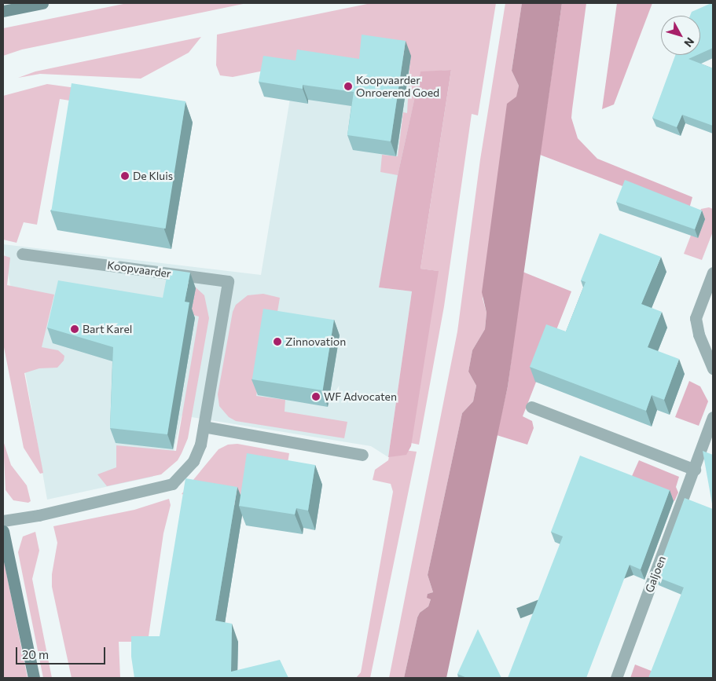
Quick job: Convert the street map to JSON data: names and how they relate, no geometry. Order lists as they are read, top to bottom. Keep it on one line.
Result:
{"streets":{"street":["Koopvaarder","Galjoen"]},"places":["Koopvaarder Onroerend Goed","De Kluis","Bart Karel","Zinnovation","WF Advocaten"],"scale_bar":"20 m","north":"bottom right"}
